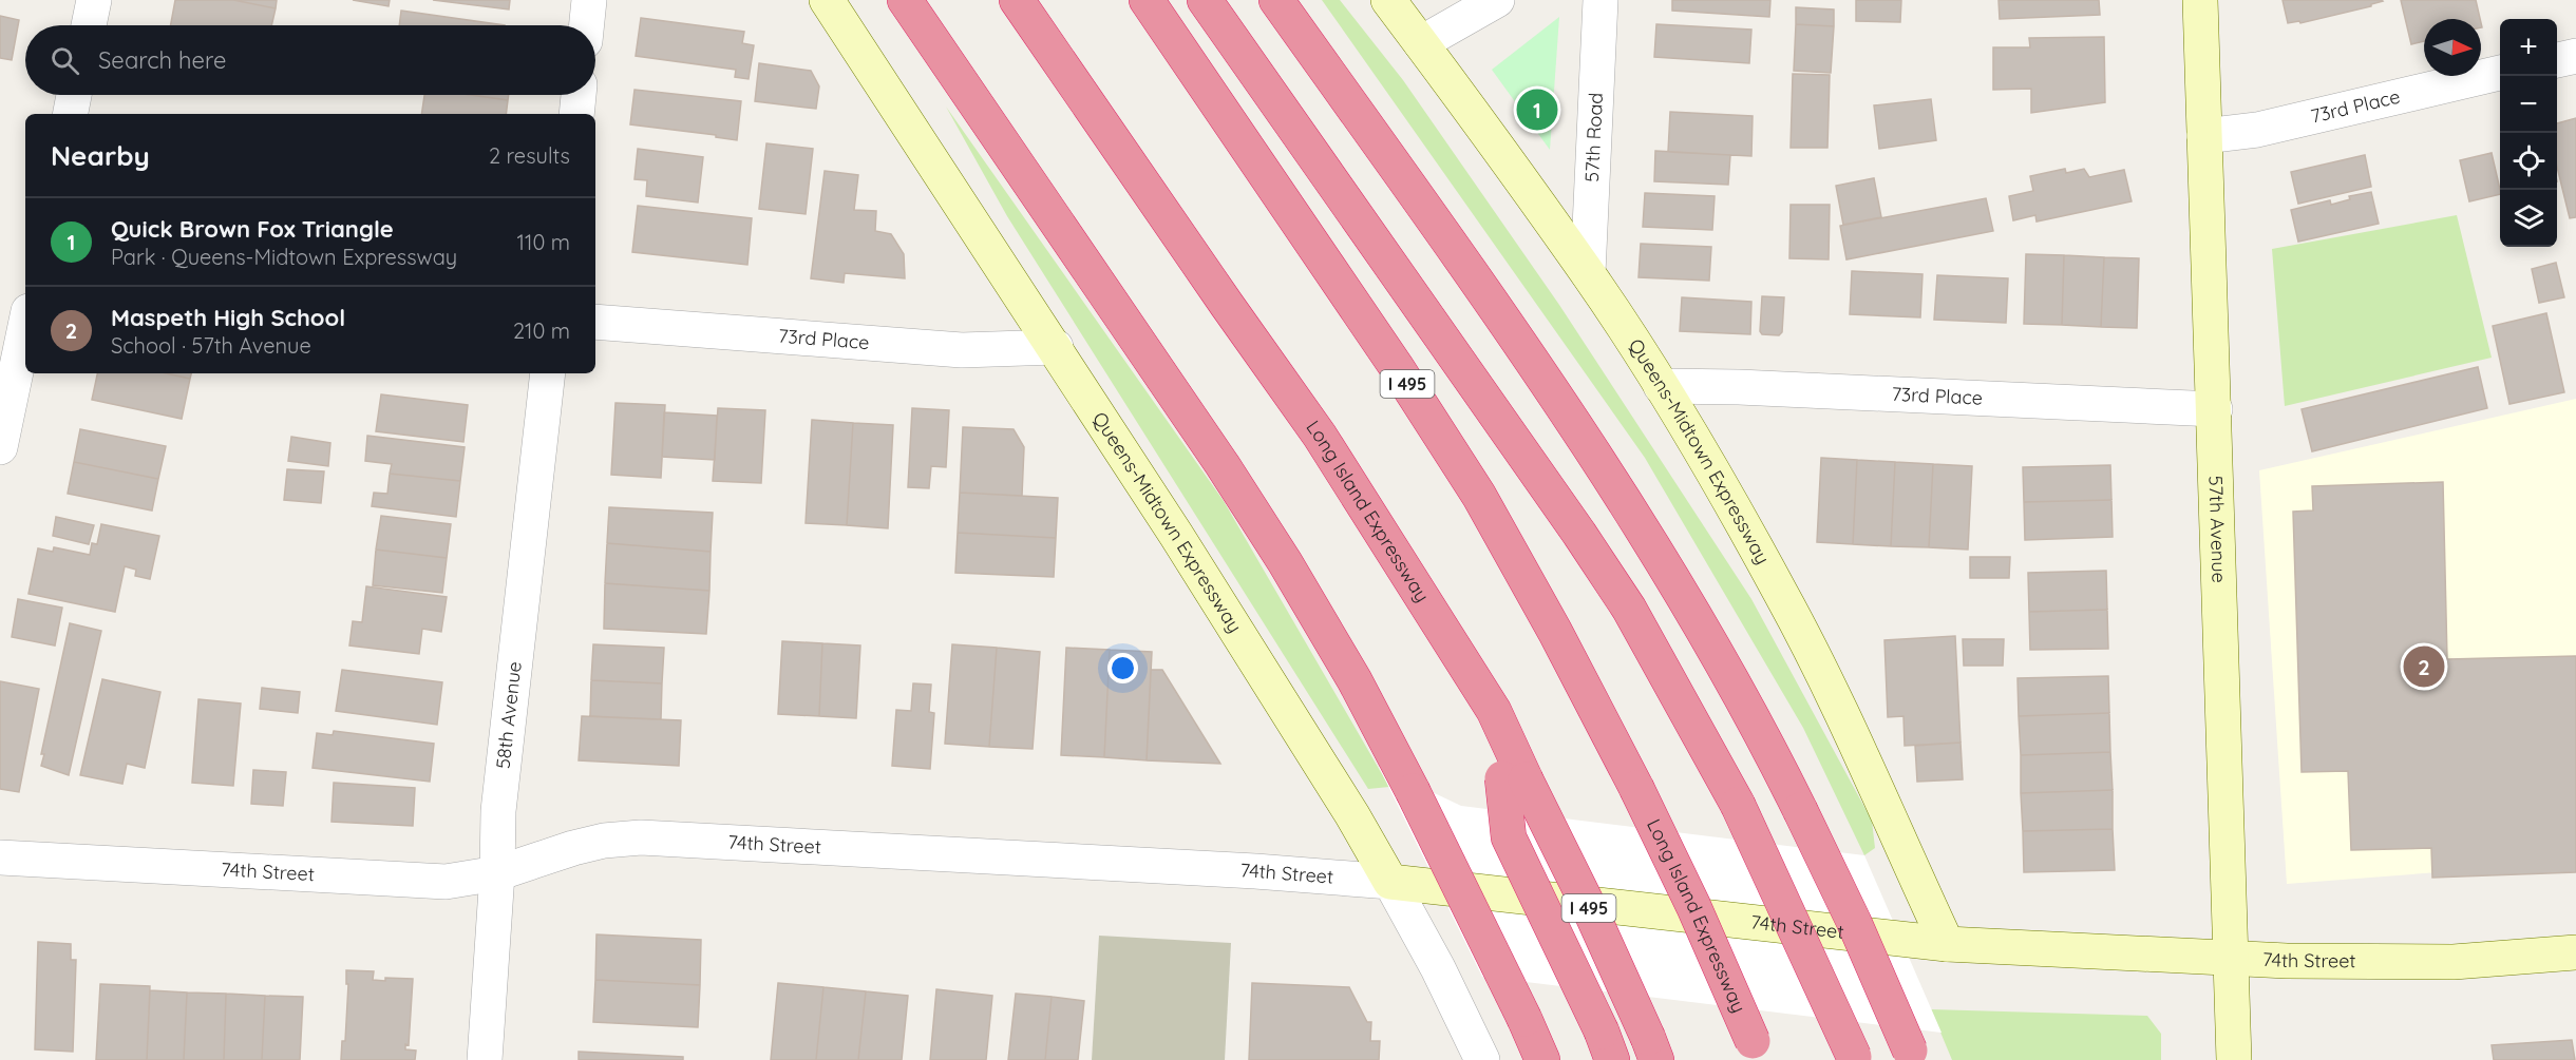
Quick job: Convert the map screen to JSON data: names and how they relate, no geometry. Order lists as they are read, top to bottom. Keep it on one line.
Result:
{"streets":{"highway":["I 495","Long Island Expressway"],"street":["73rd Place","57th Road","Queens-Midtown Expressway","57th Avenue","58th Avenue","74th Street"]},"crossings":[["73rd Place","Queens-Midtown Expressway"],["73rd Place","57th Avenue"],["57th Road","Queens-Midtown Expressway"],["Queens-Midtown Expressway","74th Street"],["57th Avenue","74th Street"],["58th Avenue","74th Street"]],"north":"right","page":{"map_buttons":["+","−"],"search":"Search here","pins":["1","2"],"heading":["Nearby","2 results"],"list":[{"mark":"1","name":"Quick Brown Fox Triangle","note":"Park · Queens-Midtown Expressway","value":"110 m"},{"mark":"2","name":"Maspeth High School","note":"School · 57th Avenue","value":"210 m"}]}}
